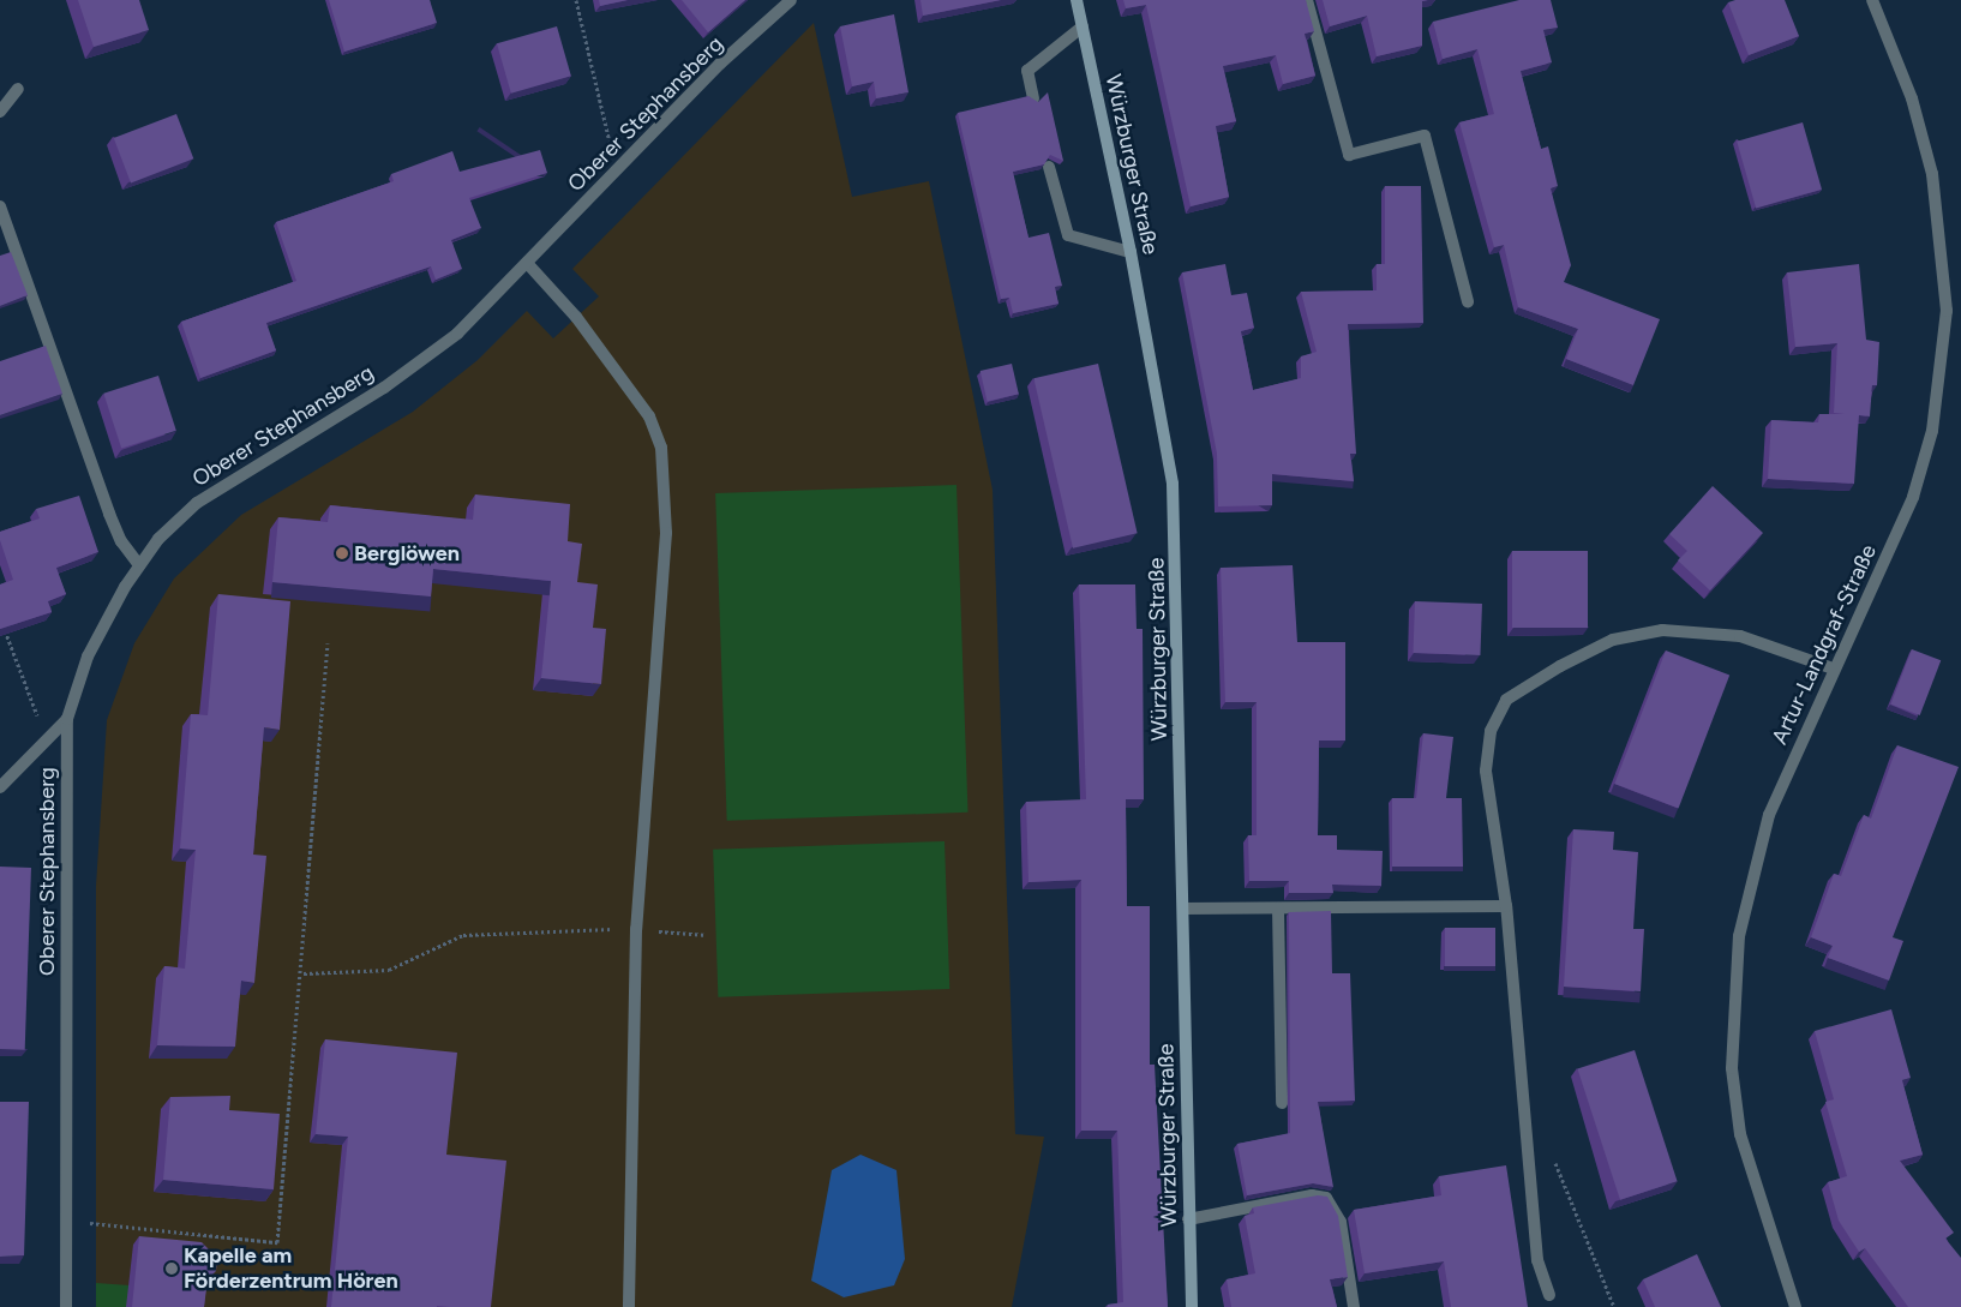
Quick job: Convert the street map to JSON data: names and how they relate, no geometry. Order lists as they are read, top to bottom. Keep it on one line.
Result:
{"streets":{"street":["Oberer Stephansberg","Würzburger Straße","Artur-Landgraf-Straße"]},"places":["Berglöwen","Kapelle am Förderzentrum Hören"]}
